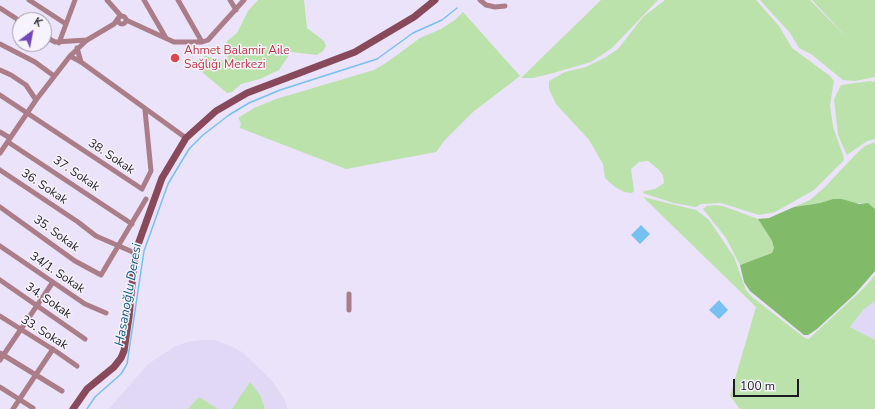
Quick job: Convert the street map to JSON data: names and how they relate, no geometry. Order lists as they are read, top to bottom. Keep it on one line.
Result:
{"streets":{"street":["38. Sokak","37. Sokak","36. Sokak","35. Sokak","34/1. Sokak","34. Sokak","33. Sokak"]},"crossings":[["36. Sokak","35. Sokak"]],"water":["Hasanoğlu Deresi"],"places":["Ahmet Balamir Aile Sağlığı Merkezi"],"scale_bar":"100 m","north":"top right"}
